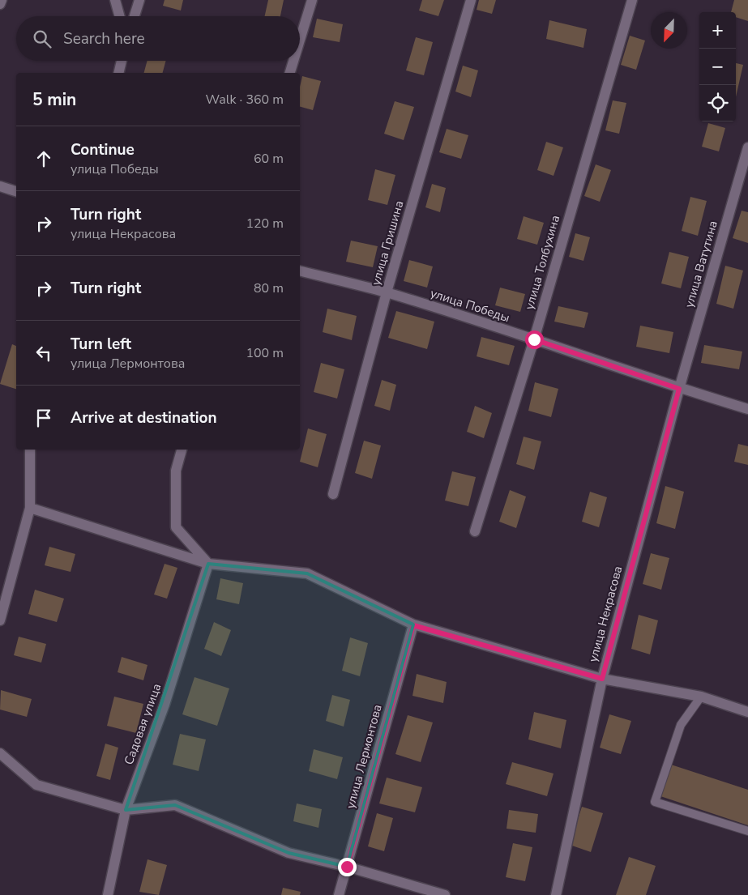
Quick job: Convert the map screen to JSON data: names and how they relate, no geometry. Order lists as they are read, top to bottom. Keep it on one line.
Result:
{"streets":{"street":["улица Гришина","улица Толбухина","улица Ватутина","улица Победы","улица Некрасова","Садовая улица","улица Лермонтова"]},"crossings":[["улица Гришина","улица Победы"],["улица Толбухина","улица Победы"],["улица Ватутина","улица Победы"],["улица Ватутина","улица Некрасова"],["улица Победы","улица Некрасова"]],"north":"bottom left","page":{"map_buttons":["+","−"],"search":"Search here","heading":["5 min","Walk · 360 m"],"list":[["Continue","улица Победы","60 m"],["Turn right","улица Некрасова","120 m"],["Turn right","80 m"],["Turn left","улица Лермонтова","100 m"],"Arrive at destination"]}}
